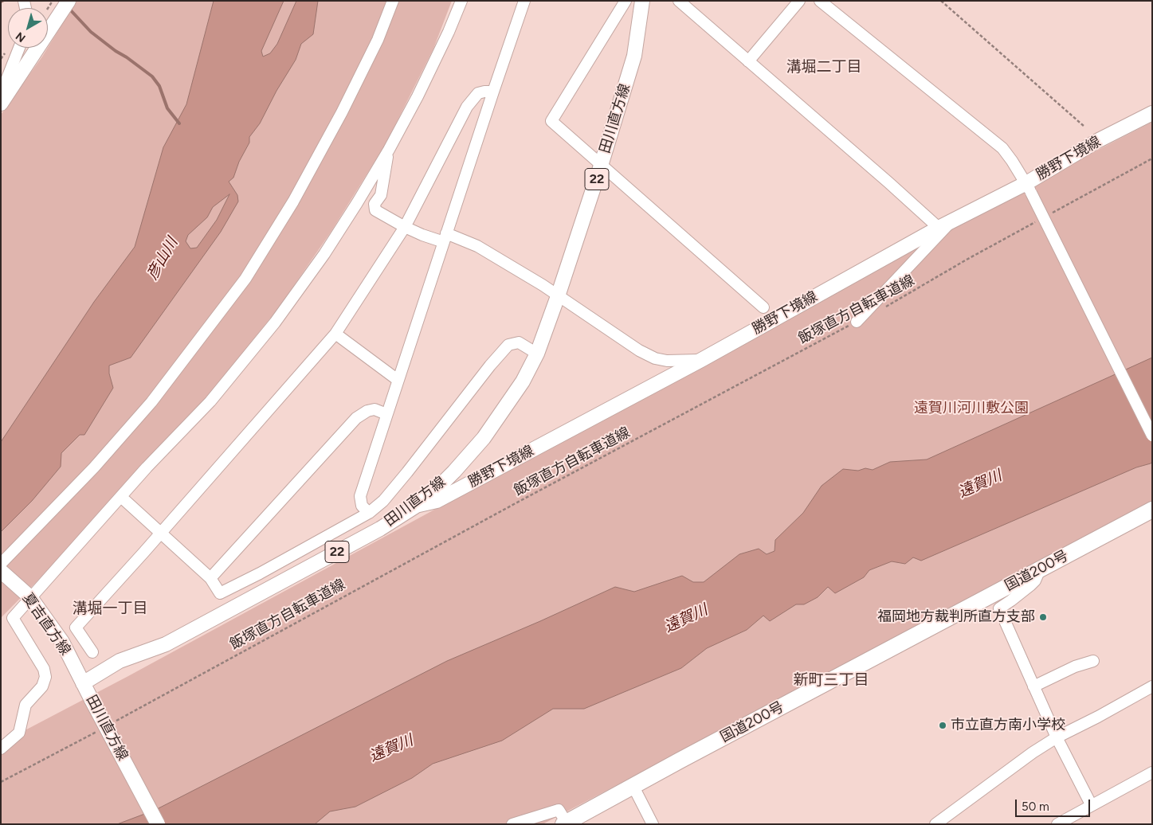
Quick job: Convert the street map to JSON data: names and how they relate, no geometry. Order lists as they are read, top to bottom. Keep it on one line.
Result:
{"streets":{"highway":["国道200号"],"main road":["田川直方線","勝野下境線","22","夏吉直方線"],"path":["飯塚直方自転車道線"]},"crossings":[["田川直方線","勝野下境線"],["田川直方線","夏吉直方線"]],"districts":["溝堀二丁目","溝堀一丁目","新町三丁目"],"water":["彦山川","遠賀川"],"parks":["遠賀川河川敷公園"],"places":["福岡地方裁判所直方支部","市立直方南小学校"],"scale_bar":"50 m","north":"bottom left"}
